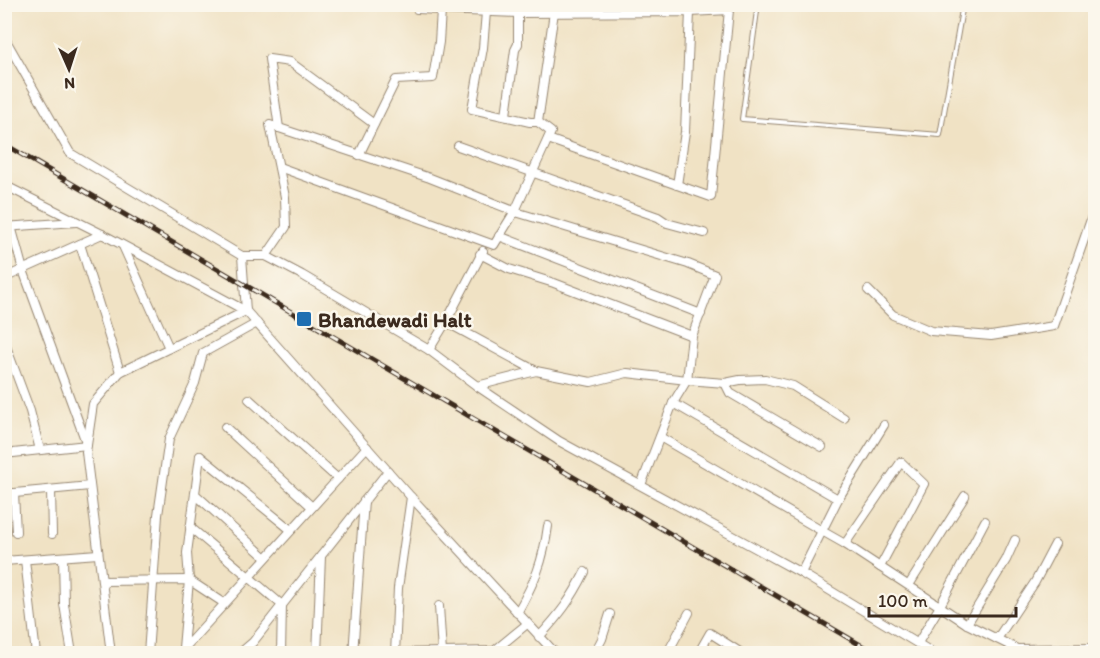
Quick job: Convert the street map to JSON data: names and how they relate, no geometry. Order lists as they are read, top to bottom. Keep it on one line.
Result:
{"places":{"transit":["Bhandewadi Halt"]},"scale_bar":"100 m","north":"bottom"}
